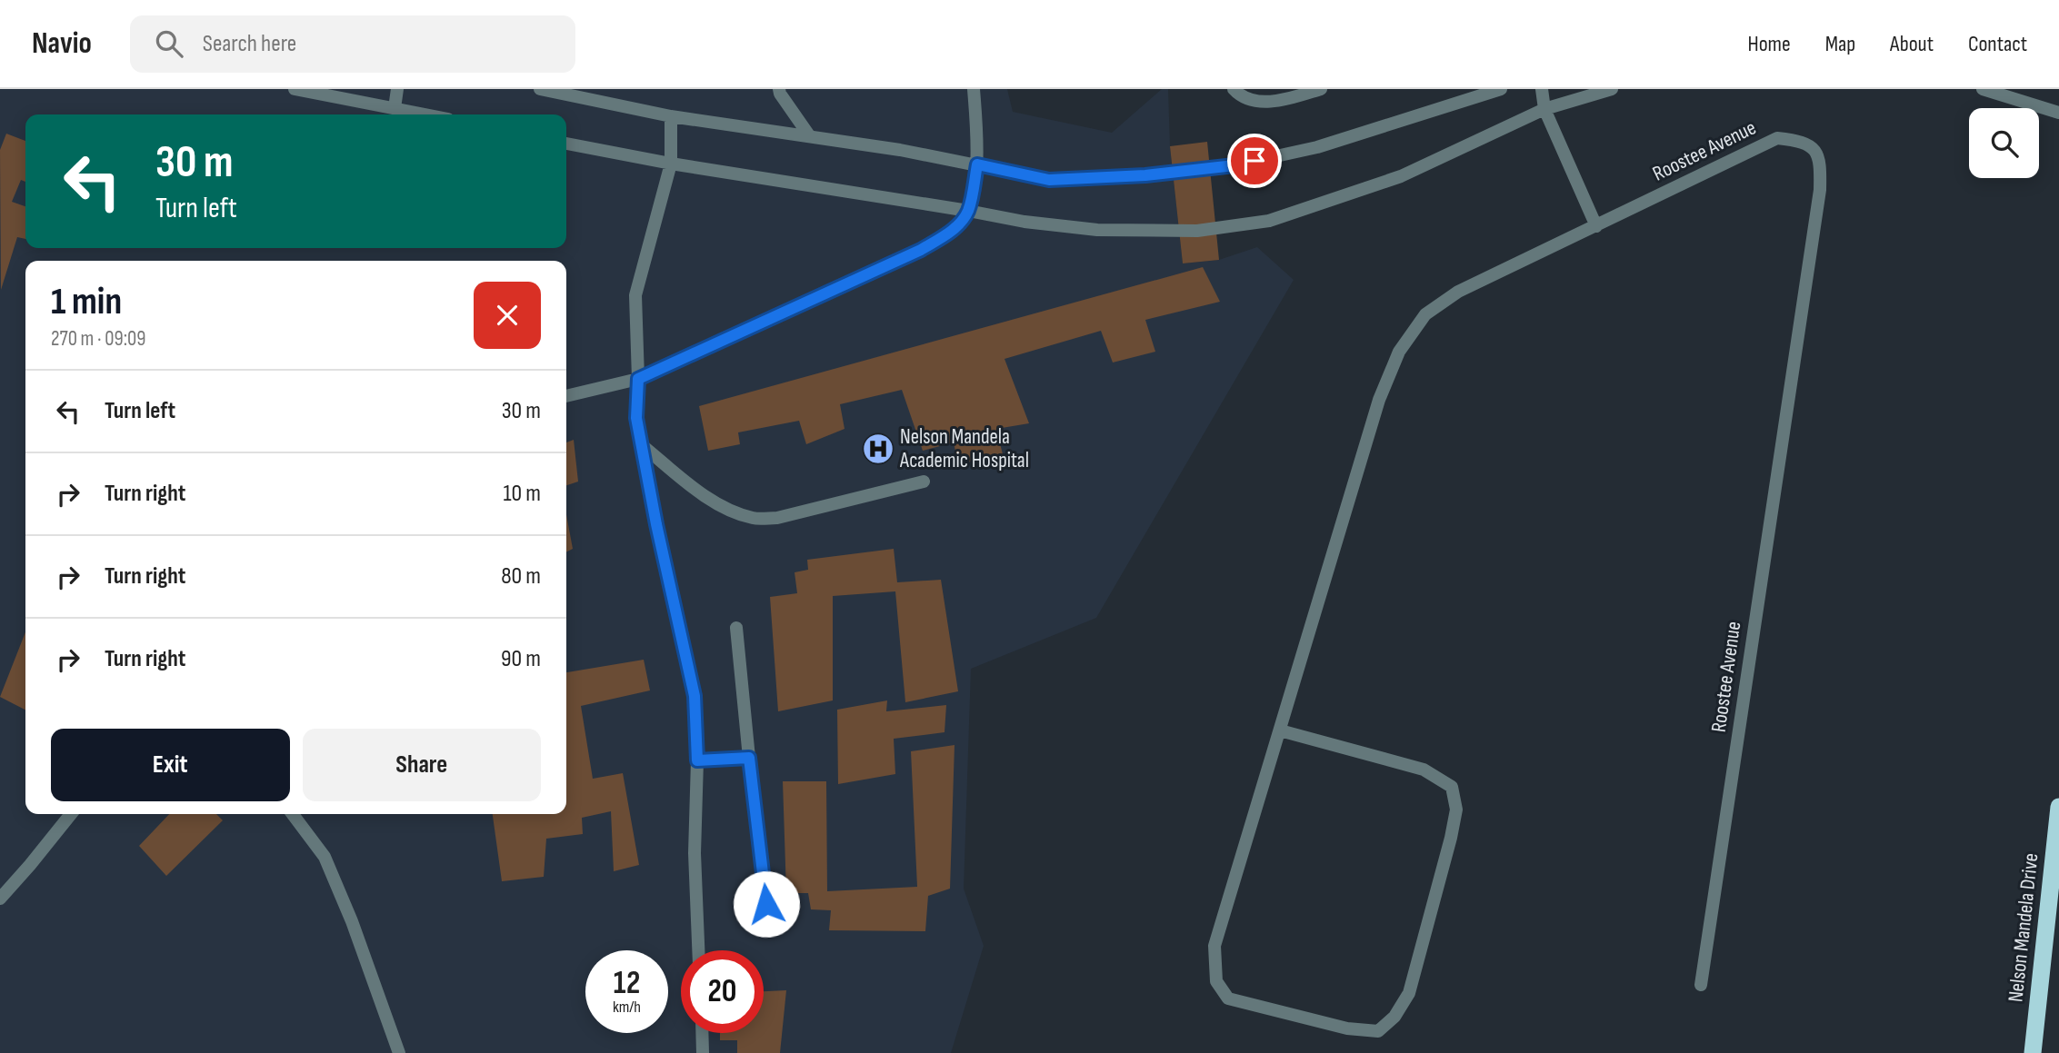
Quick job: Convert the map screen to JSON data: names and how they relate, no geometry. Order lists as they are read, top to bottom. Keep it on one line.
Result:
{"streets":{"highway":["Nelson Mandela Drive"],"lane":["Roostee Avenue"]},"places":{"hospital":["Nelson Mandela Academic Hospital"]},"page":{"header":"Navio","search":"Search here","nav":["Home","Map","About","Contact"],"turn":["30 m","Turn left"],"heading":["1 min","270 m · 09:09"],"list":[{"name":"Turn left","value":"30 m"},{"name":"Turn right","value":"10 m"},{"name":"Turn right","value":"80 m"},{"name":"Turn right","value":"90 m"}],"buttons":["Exit","Share"],"speed":"12 km/h","limit":"20"}}
